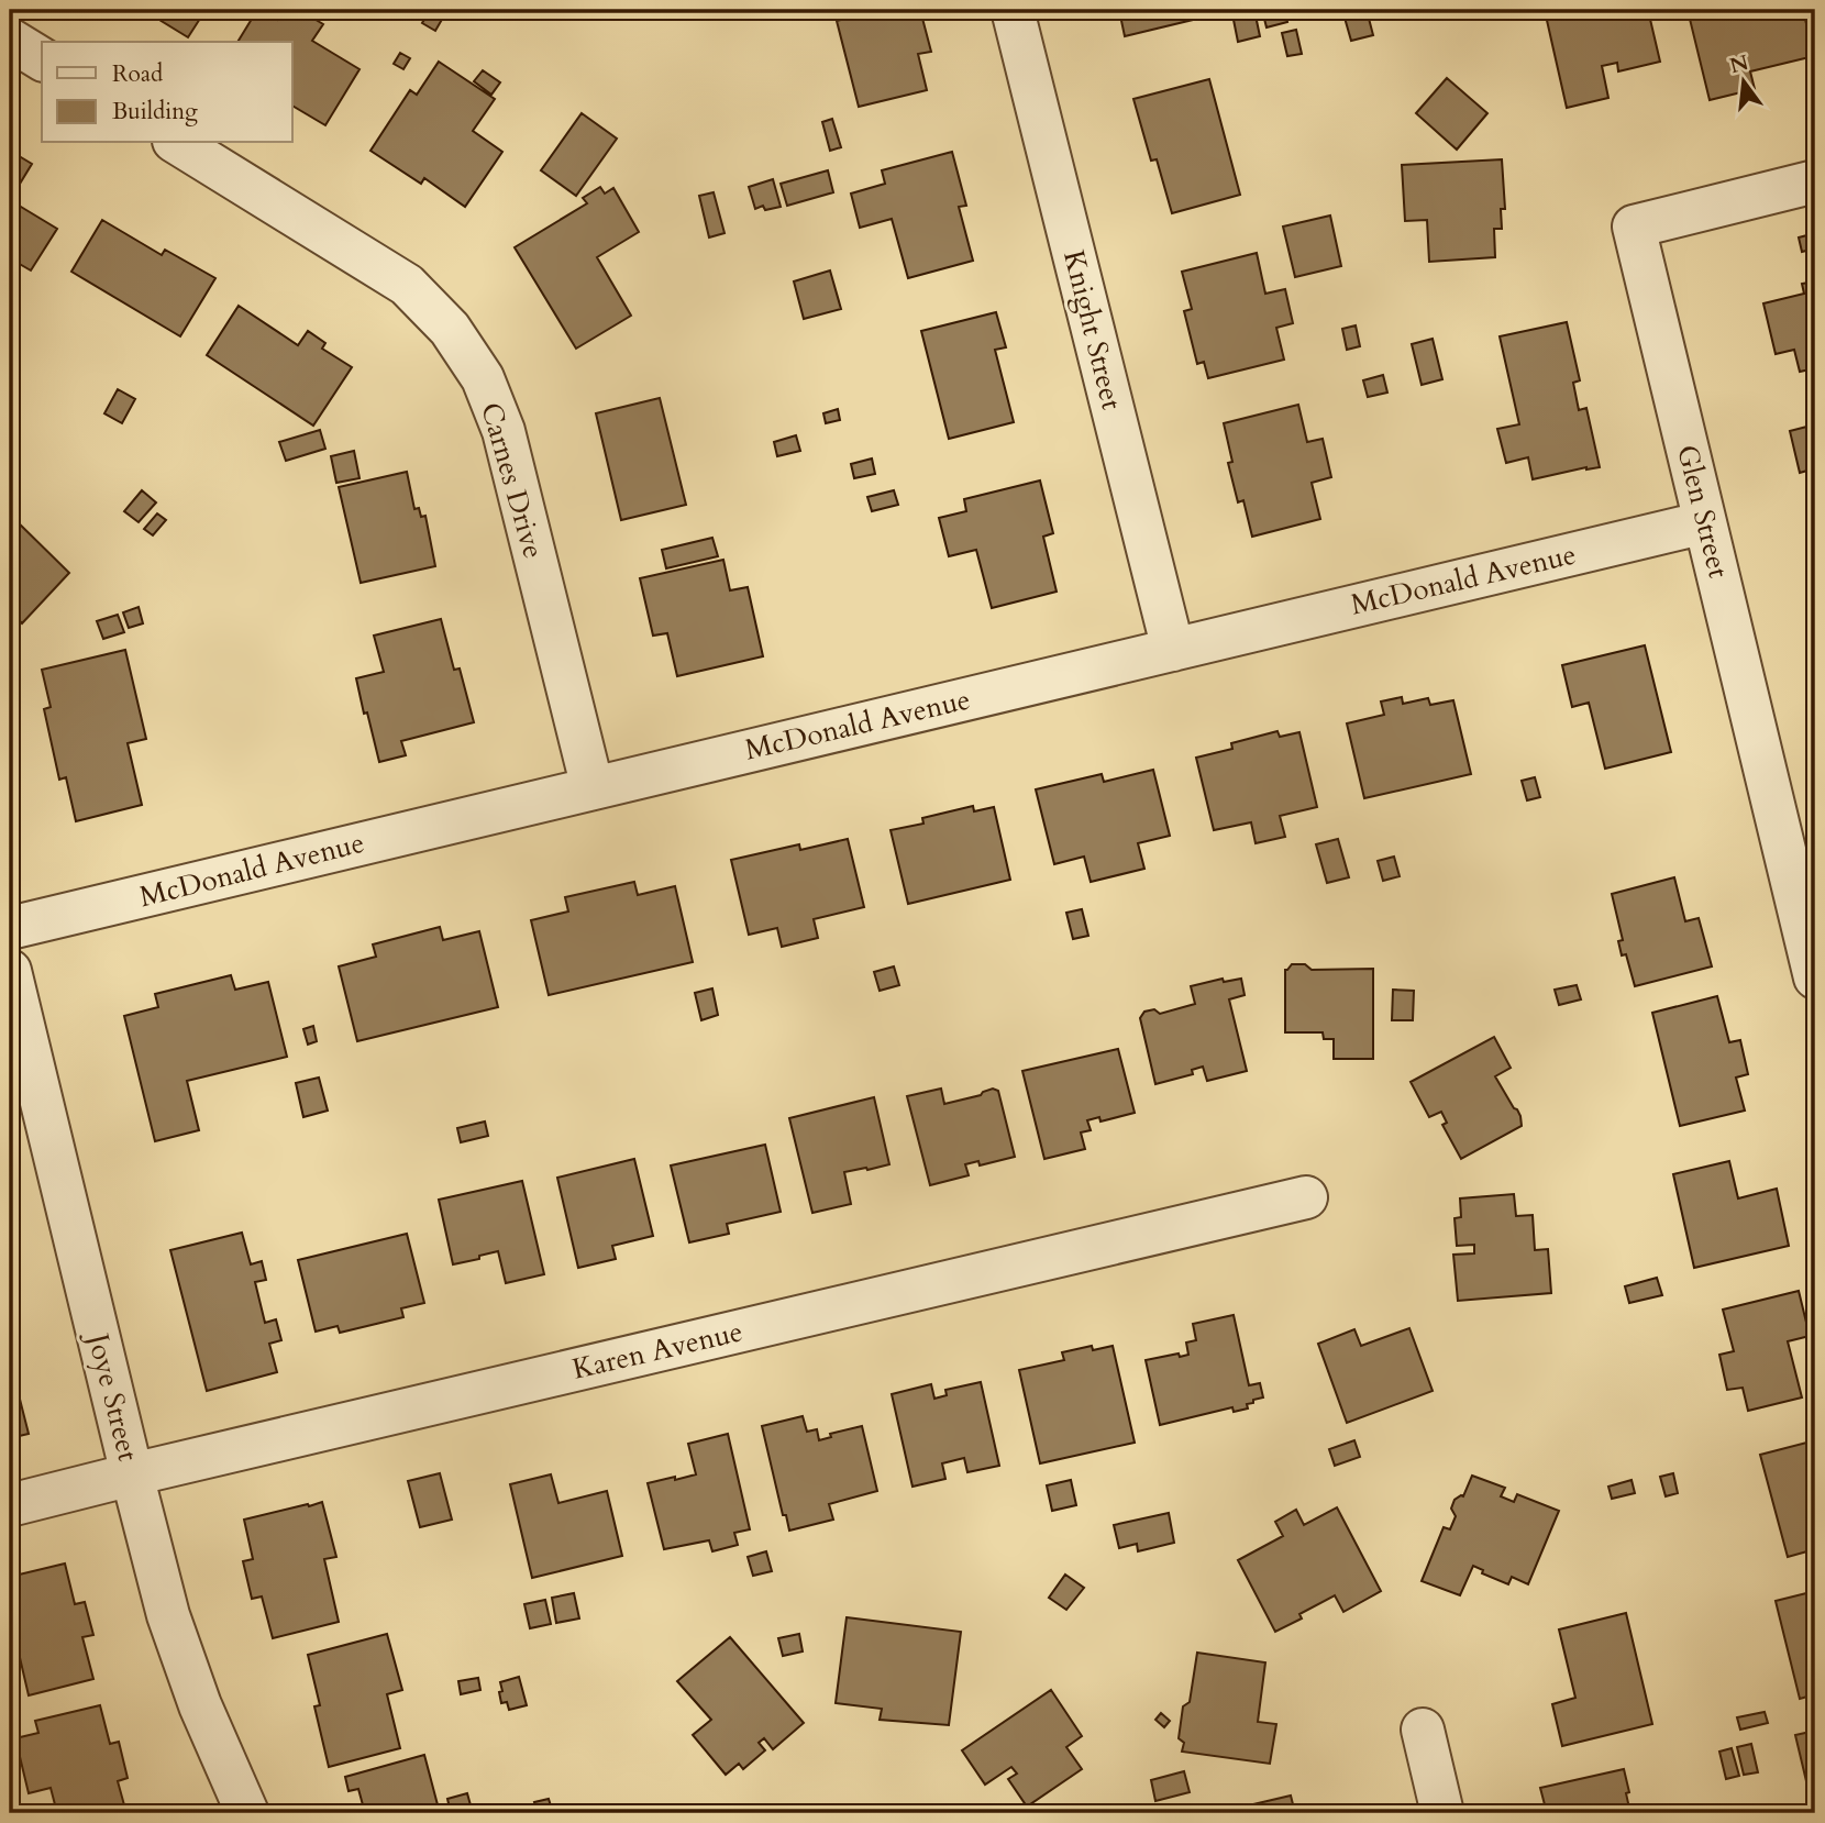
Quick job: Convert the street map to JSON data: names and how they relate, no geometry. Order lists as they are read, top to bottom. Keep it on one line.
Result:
{"streets":{"street":["Knight Street","Carnes Drive","Glen Street","McDonald Avenue","Karen Avenue","Joye Street"]},"crossings":[["Knight Street","McDonald Avenue"],["Carnes Drive","McDonald Avenue"],["Glen Street","McDonald Avenue"],["Karen Avenue","Joye Street"]],"legend":["Road","Building"],"north":"top"}
